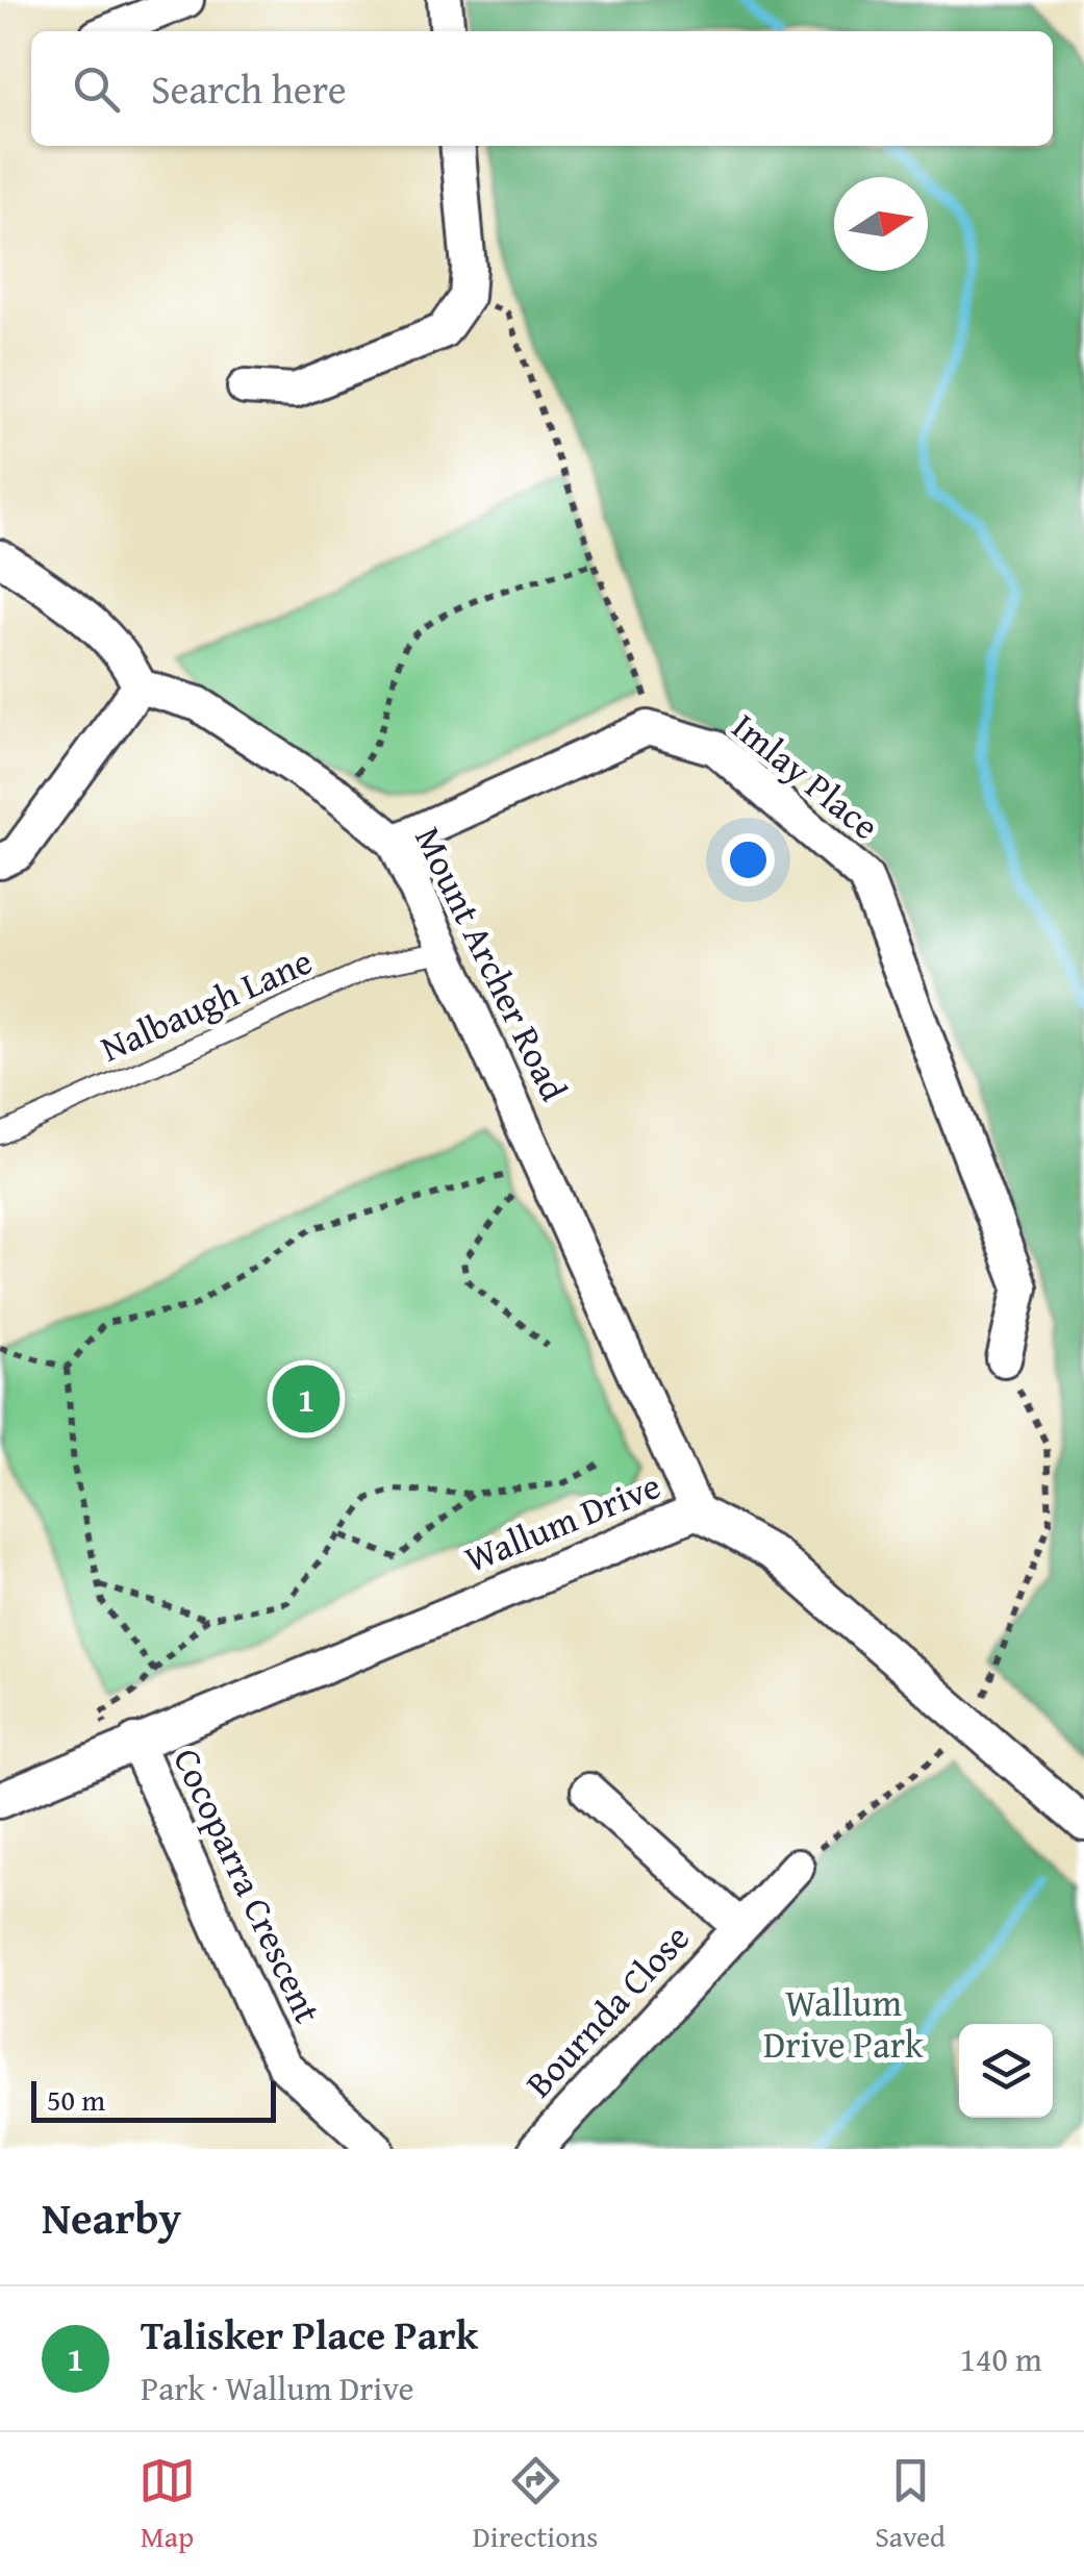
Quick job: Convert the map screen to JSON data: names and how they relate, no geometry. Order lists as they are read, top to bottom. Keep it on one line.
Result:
{"streets":{"street":["Imlay Place","Mount Archer Road","Wallum Drive","Cocoparra Crescent","Bournda Close"],"lane":["Nalbaugh Lane"]},"crossings":[["Mount Archer Road","Nalbaugh Lane"],["Mount Archer Road","Wallum Drive"],["Wallum Drive","Cocoparra Crescent"]],"parks":["Wallum Drive Park"],"scale_bar":"50 m","north":"right","page":{"search":"Search here","pins":"1","scale":"50 m","heading":"Nearby","list":[{"mark":"1","name":"Talisker Place Park","note":"Park · Wallum Drive","value":"140 m"}],"nav":["Map","Directions","Saved"]}}
